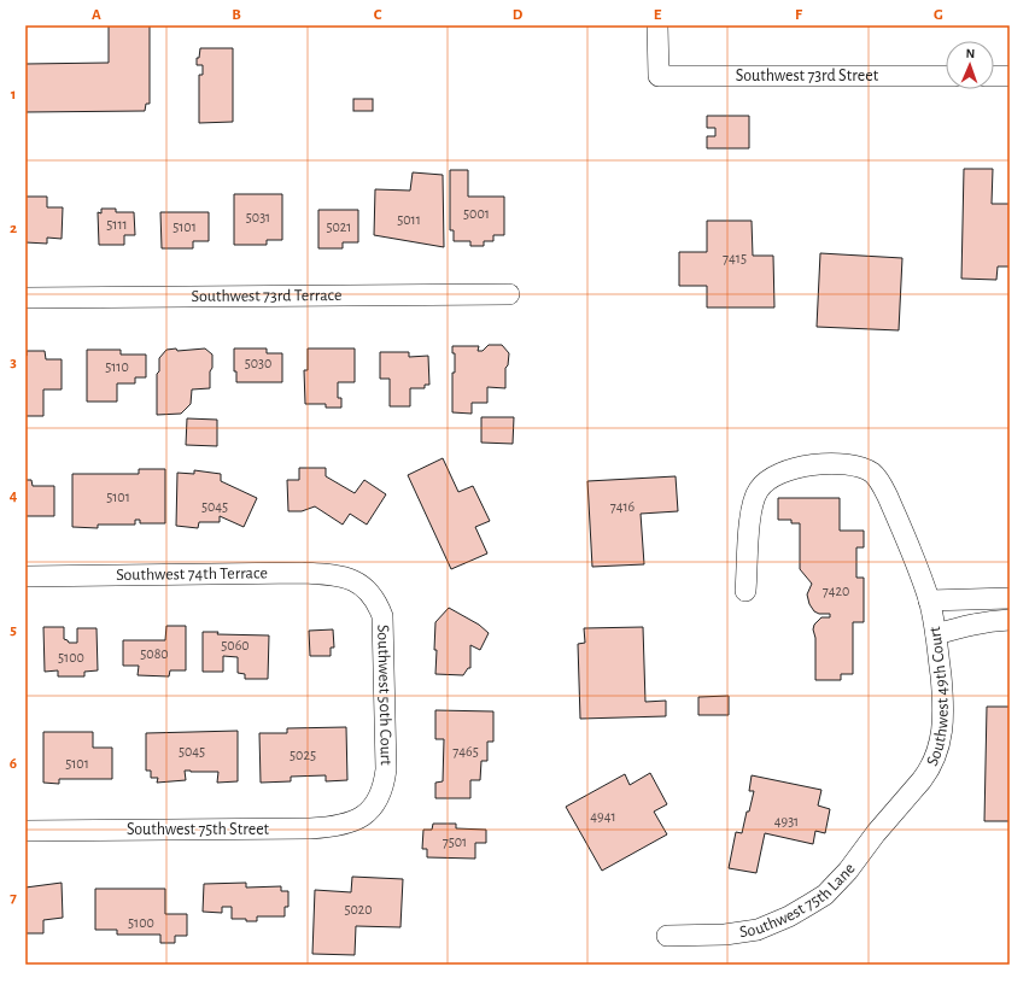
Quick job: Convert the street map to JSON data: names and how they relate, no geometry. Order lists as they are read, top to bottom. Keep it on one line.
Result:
{"streets":{"street":["Southwest 73rd Street","Southwest 73rd Terrace","Southwest 74th Terrace","Southwest 50th Court","Southwest 49th Court","Southwest 75th Street","Southwest 75th Lane"]},"crossings":[["Southwest 74th Terrace","Southwest 50th Court"],["Southwest 50th Court","Southwest 75th Street"],["Southwest 49th Court","Southwest 75th Lane"]],"house_numbers":["5001","5031","5011","5111","5101","5021","7415","5030","5110","5101","5045","7416","7420","5060","5080","5100","5045","7465","5025","5101","4941","4931","7501","5020","5100"],"north":"top","grid":{"columns":["A","B","C","D","E","F","G"],"rows":["1","2","3","4","5","6","7"]}}
